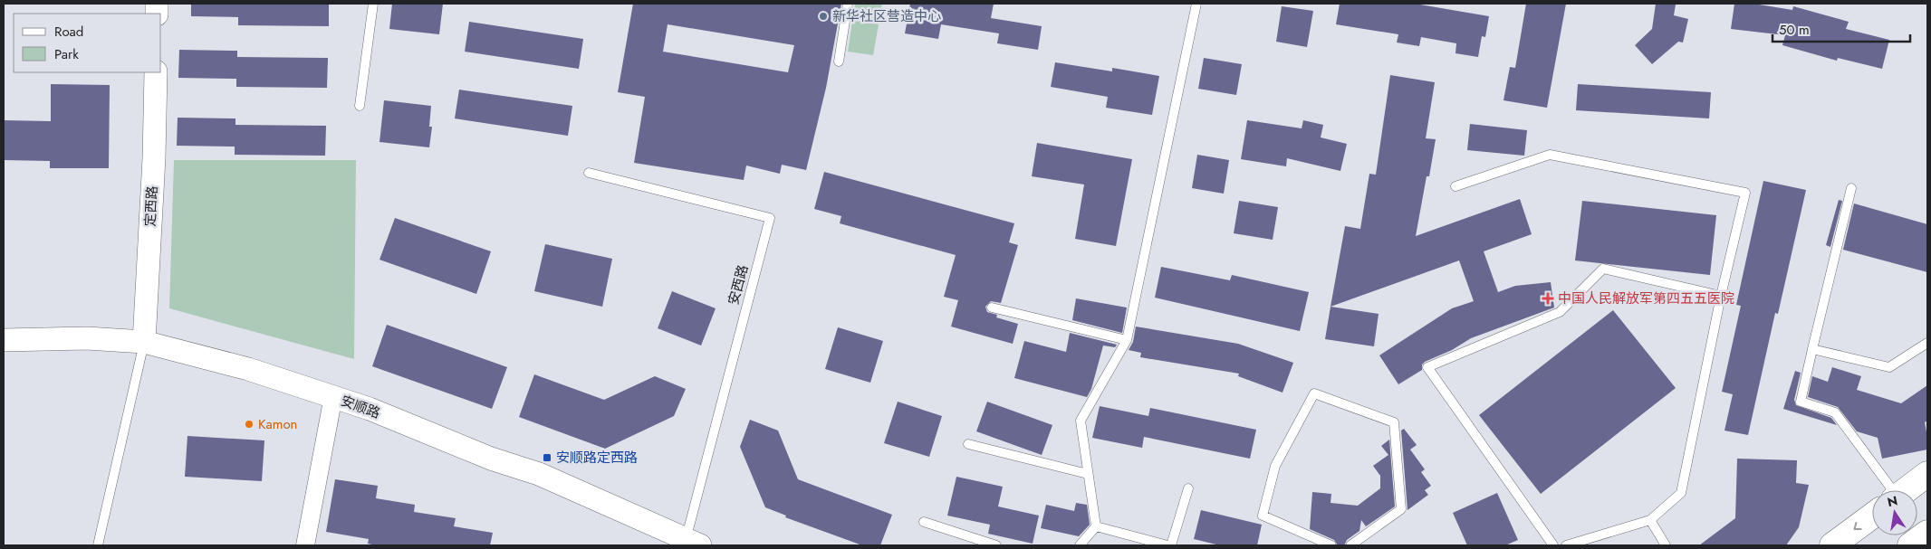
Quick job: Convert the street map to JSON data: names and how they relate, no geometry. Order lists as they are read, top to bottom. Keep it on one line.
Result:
{"streets":{"street":["定西路","安顺路"],"lane":["安西路"]},"crossings":[["定西路","安顺路"],["安西路","安顺路"]],"places":{"other":["新华社区营造中心","Kamon"],"health":["中国人民解放军第四五五医院"],"transit":["安顺路定西路"]},"legend":["Road","Park"],"scale_bar":"50 m","north":"top"}
